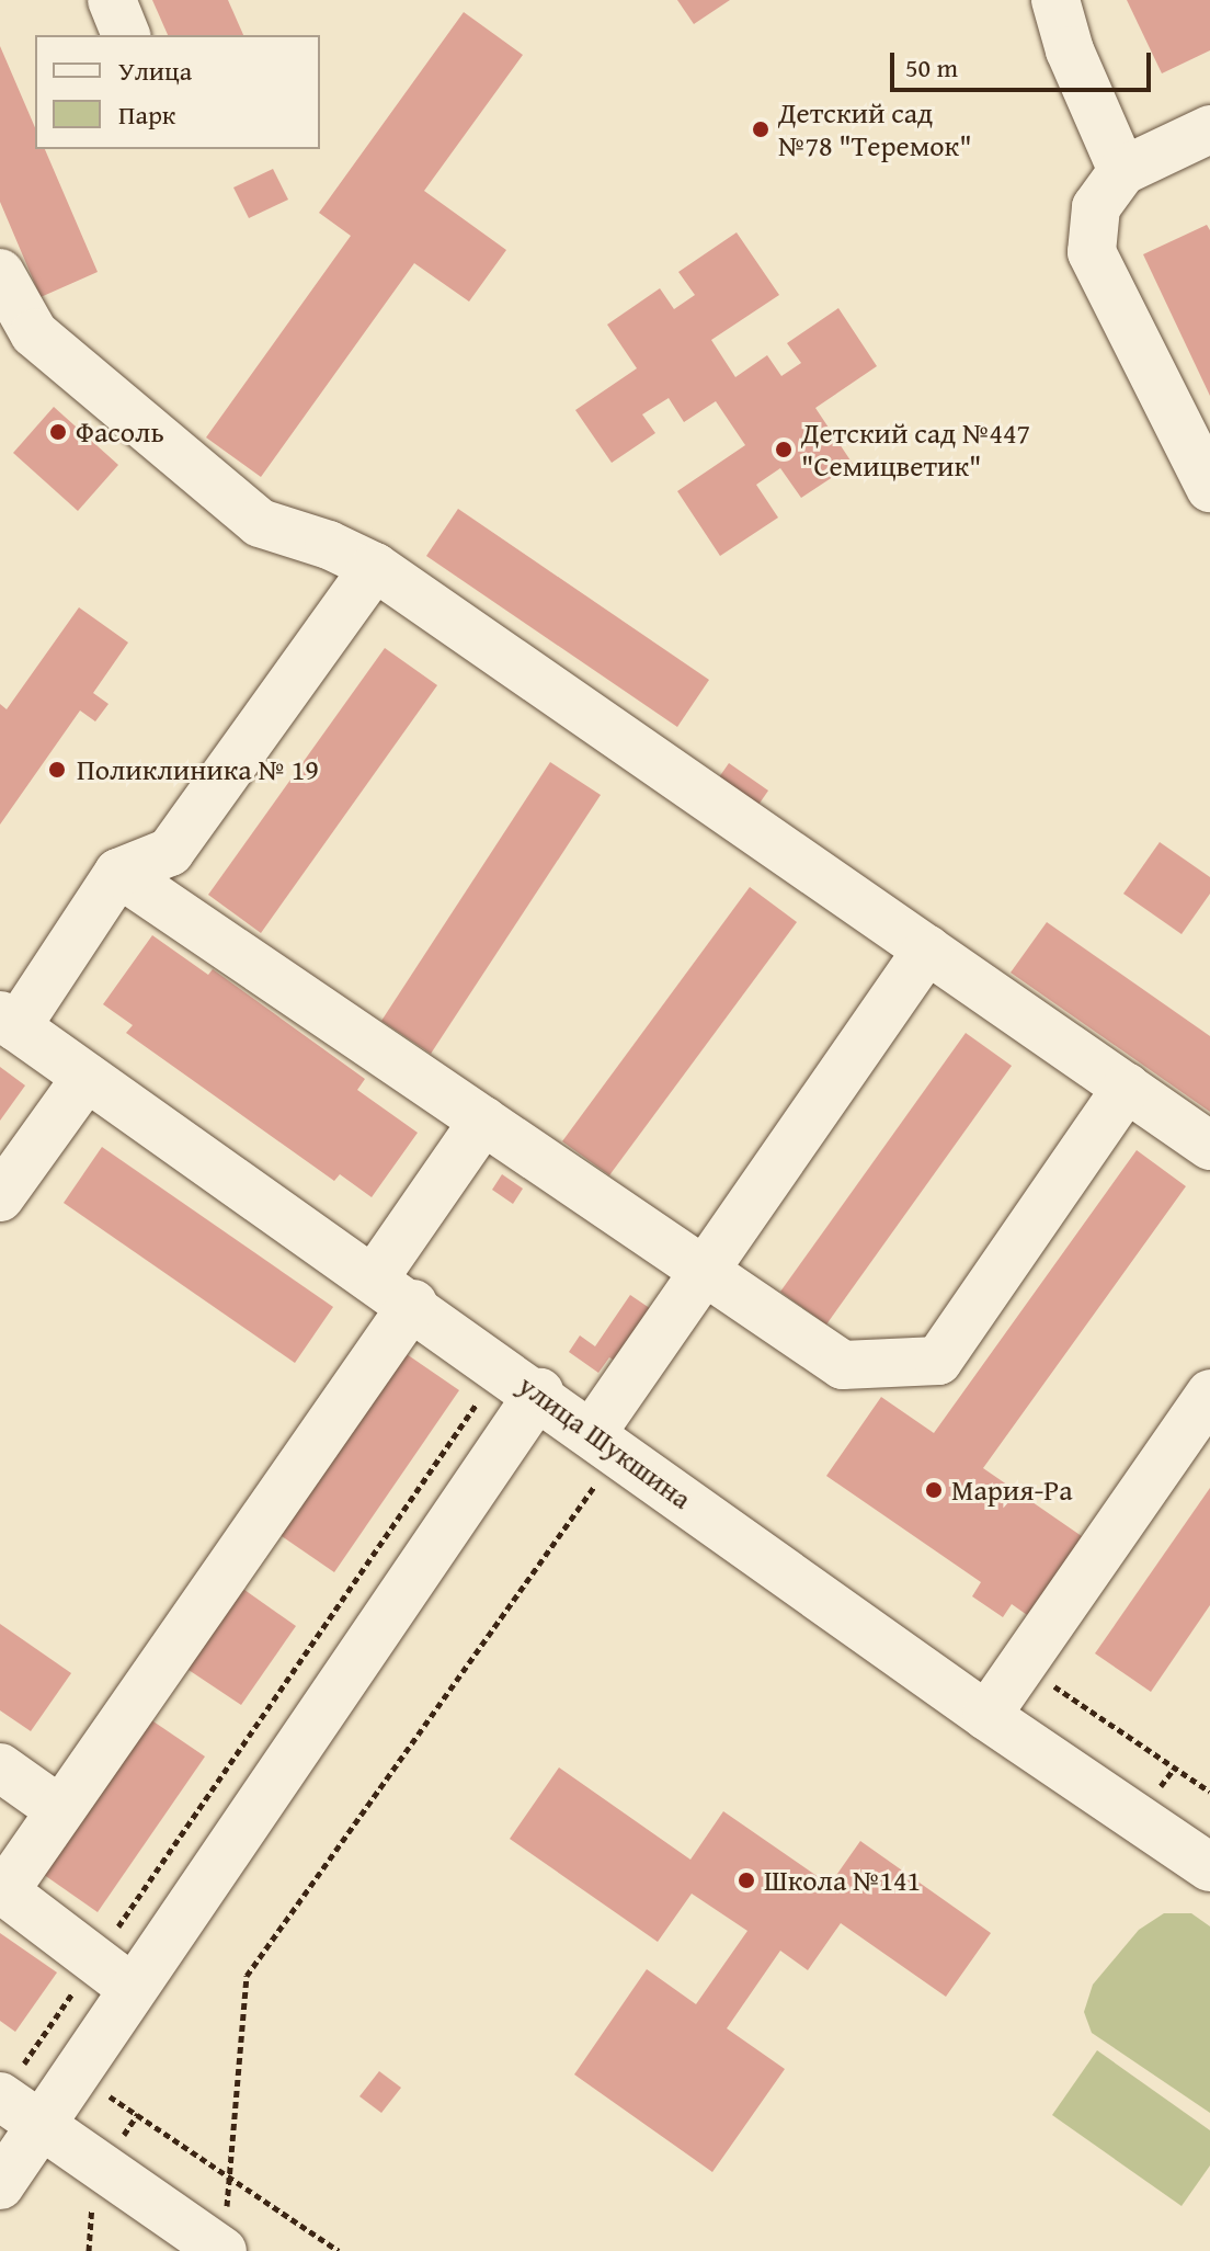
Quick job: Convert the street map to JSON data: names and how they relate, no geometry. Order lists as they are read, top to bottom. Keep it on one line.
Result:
{"streets":{"street":["улица Шукшина"]},"places":["Детский сад №78 \"Теремок\"","Фасоль","Детский сад №447 \"Семицветик\"","Поликлиника № 19","Мария-Ра","Школа №141"],"legend":["Улица","Парк"],"scale_bar":"50 m"}
